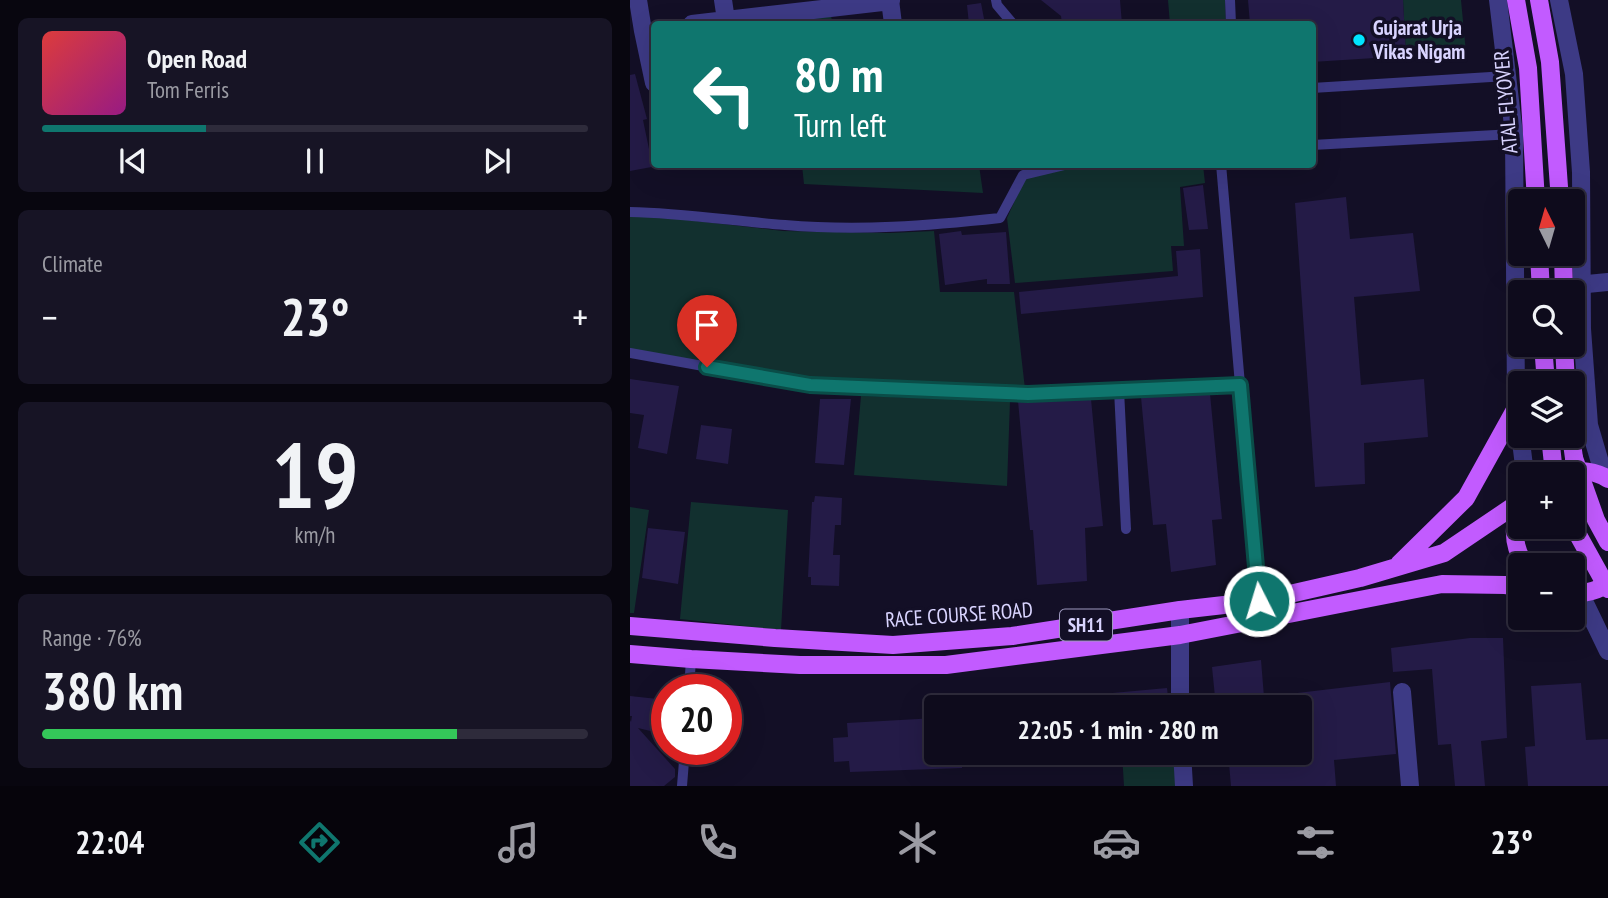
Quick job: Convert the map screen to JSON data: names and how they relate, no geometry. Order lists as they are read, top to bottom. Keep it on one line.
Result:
{"streets":{"main road":["ATAL FLYOVER","RACE COURSE ROAD","SH11"]},"places":["Gujarat Urja Vikas Nigam"],"north":"top","page":{"turn":["80 m","Turn left"],"song":["Open Road","Tom Ferris"],"map_buttons":["+","−"],"tile":["Climate",["19","km/h"],["Range · 76%","380 km"]],"heat":["−","23°","+"],"limit":"20","trip":"22:05 · 1 min · 280 m","tabs":["22:04","23°"]}}
